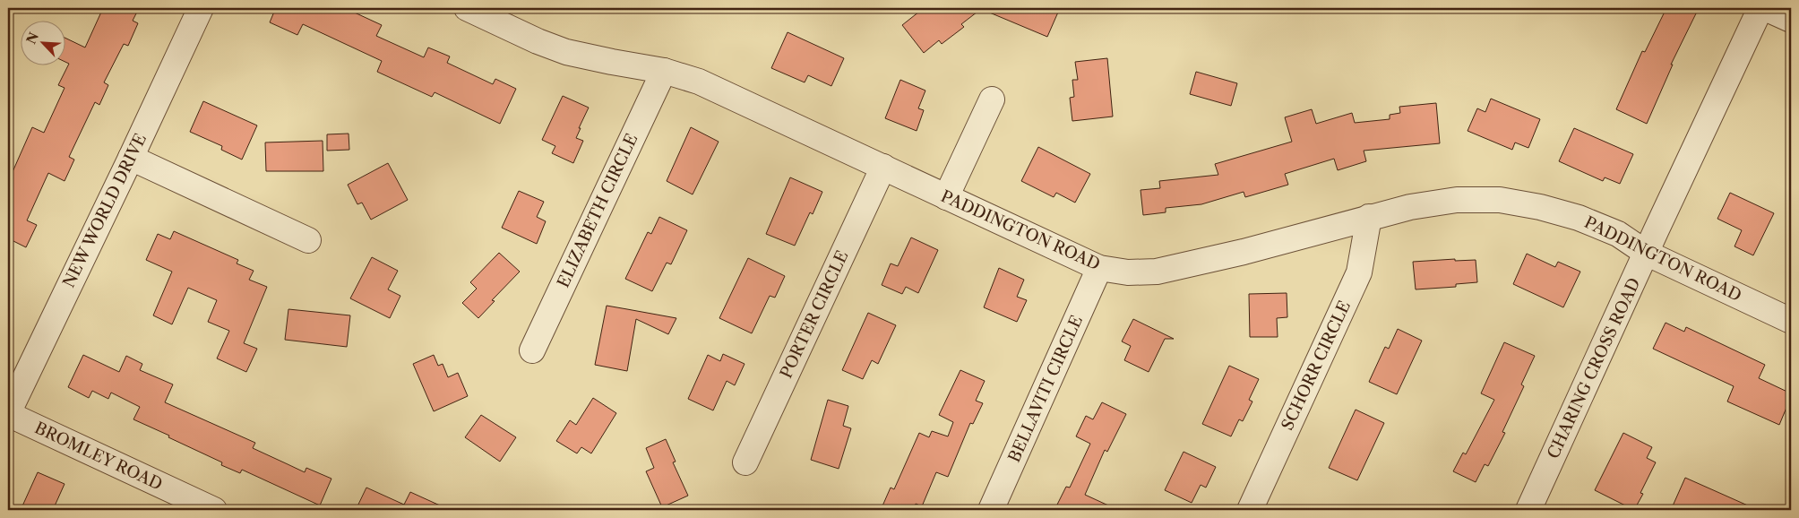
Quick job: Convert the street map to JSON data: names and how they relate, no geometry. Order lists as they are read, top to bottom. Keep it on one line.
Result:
{"streets":{"street":["NEW WORLD DRIVE","ELIZABETH CIRCLE","PADDINGTON ROAD","PORTER CIRCLE","SCHORR CIRCLE","CHARING CROSS ROAD","BELLAVITI CIRCLE","BROMLEY ROAD"]},"crossings":[["NEW WORLD DRIVE","BROMLEY ROAD"],["ELIZABETH CIRCLE","PADDINGTON ROAD"],["PADDINGTON ROAD","PORTER CIRCLE"],["PADDINGTON ROAD","SCHORR CIRCLE"],["PADDINGTON ROAD","CHARING CROSS ROAD"],["PADDINGTON ROAD","BELLAVITI CIRCLE"]],"north":"top left"}
